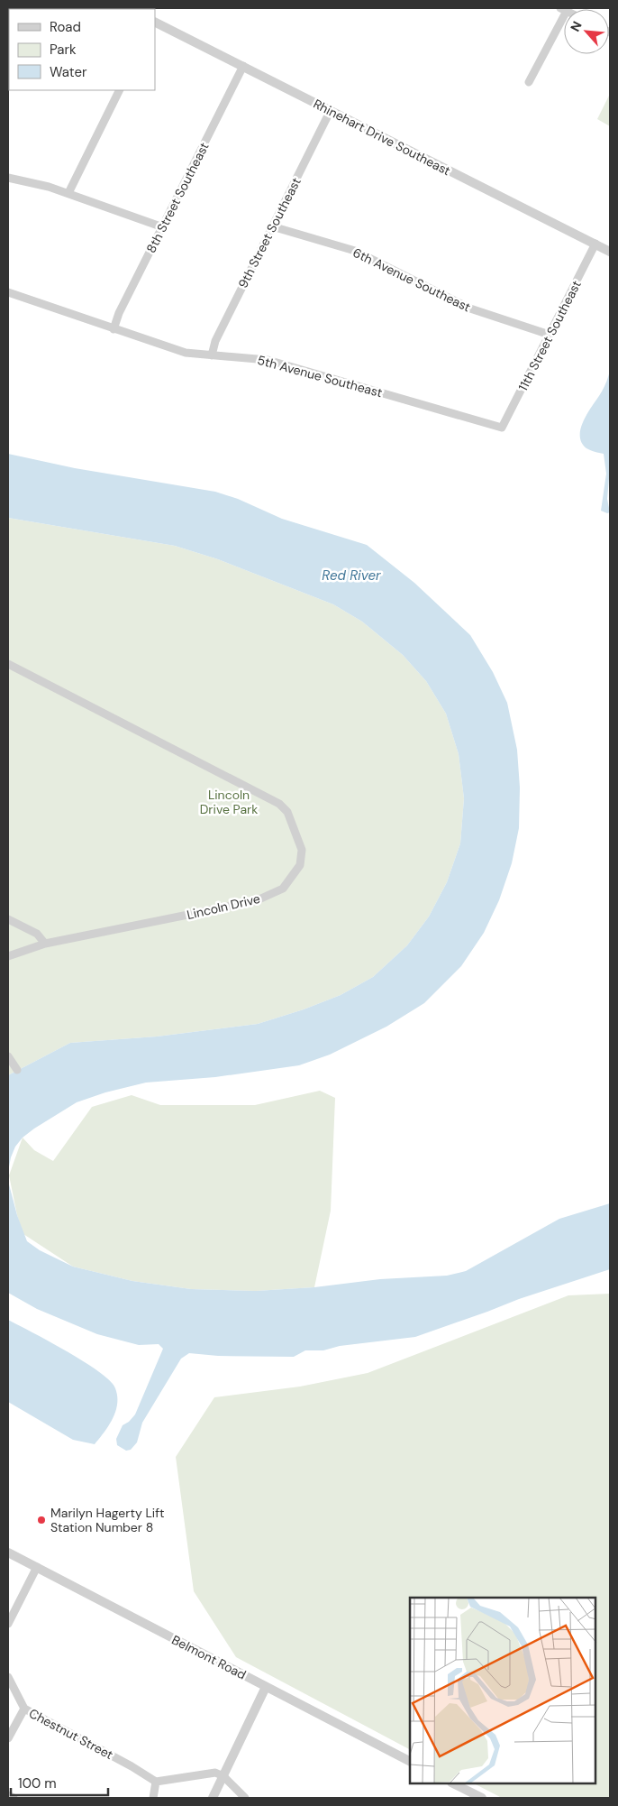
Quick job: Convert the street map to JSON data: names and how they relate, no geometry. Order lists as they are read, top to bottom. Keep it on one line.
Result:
{"streets":{"street":["Rhinehart Drive Southeast","8th Street Southeast","9th Street Southeast","6th Avenue Southeast","11th Street Southeast","5th Avenue Southeast","Lincoln Drive","Belmont Road","Chestnut Street"]},"crossings":[["Rhinehart Drive Southeast","8th Street Southeast"],["Rhinehart Drive Southeast","9th Street Southeast"],["Rhinehart Drive Southeast","11th Street Southeast"],["8th Street Southeast","5th Avenue Southeast"],["9th Street Southeast","6th Avenue Southeast"],["9th Street Southeast","5th Avenue Southeast"],["6th Avenue Southeast","11th Street Southeast"],["11th Street Southeast","5th Avenue Southeast"]],"water":["Red River"],"parks":["Lincoln Drive Park"],"places":["Marilyn Hagerty Lift Station Number 8"],"legend":["Road","Park","Water"],"scale_bar":"100 m","north":"top left"}
